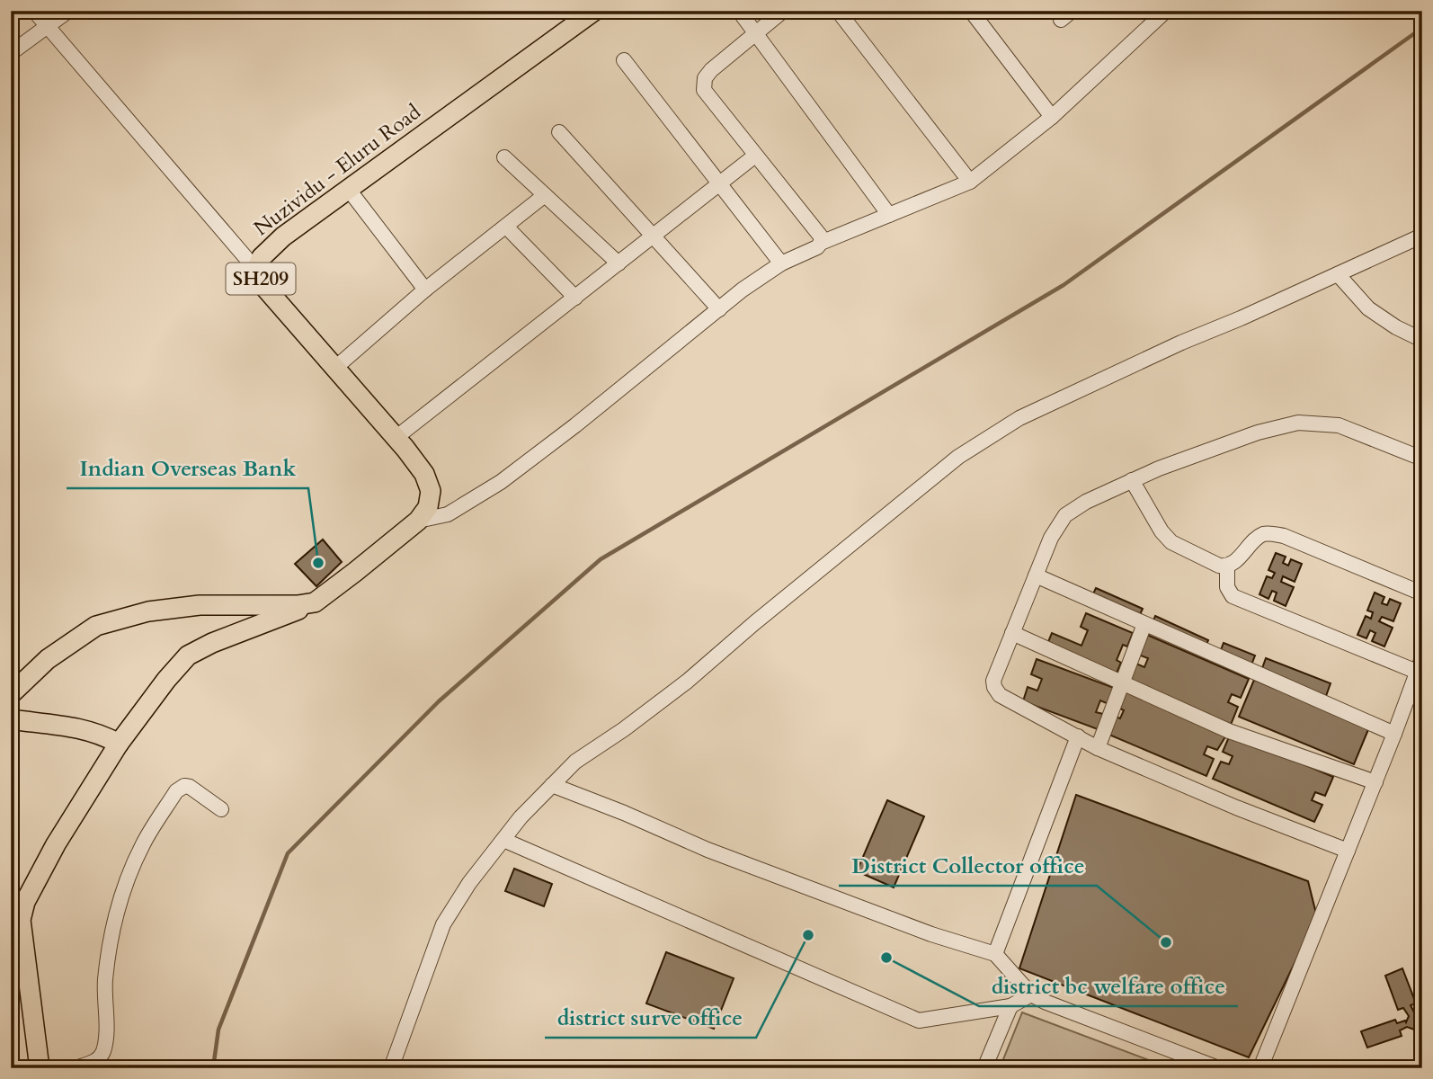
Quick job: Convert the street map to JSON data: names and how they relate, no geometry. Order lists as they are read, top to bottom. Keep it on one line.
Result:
{"streets":{"main road":["Nuzividu - Eluru Road","SH209"]},"places":["Indian Overseas Bank","district surve office","District Collector office","district bc welfare office"]}
